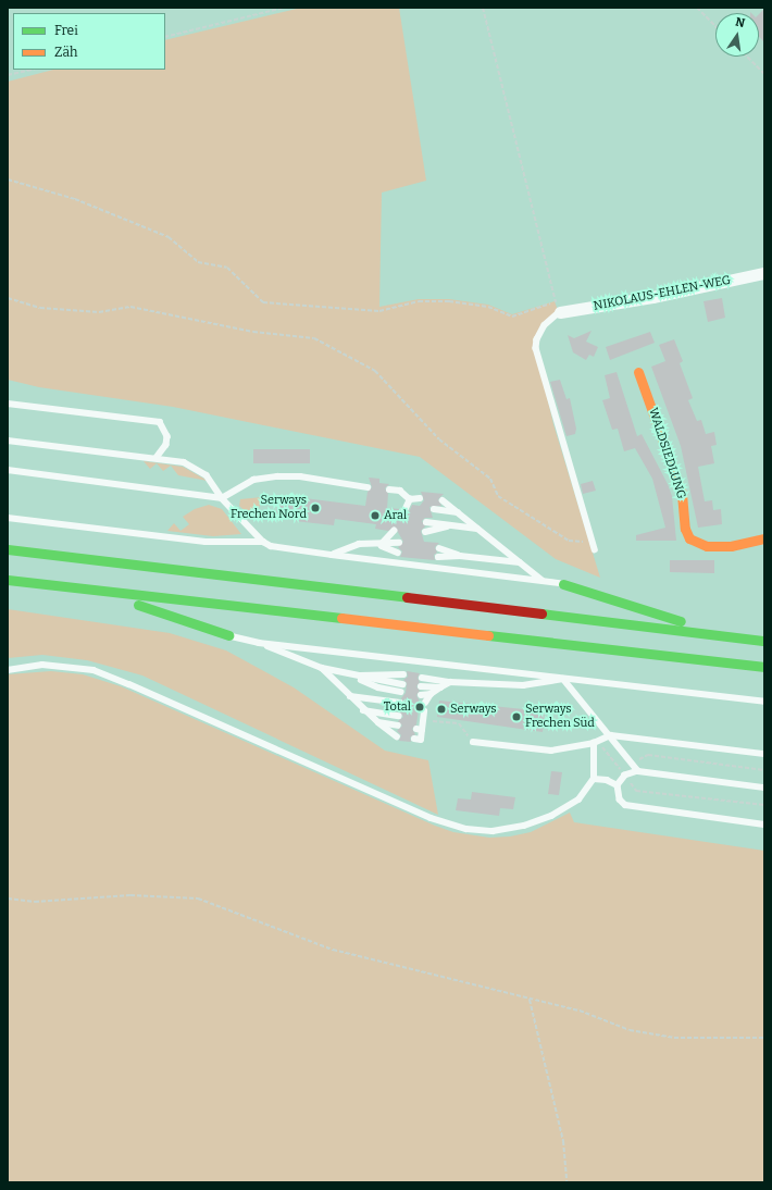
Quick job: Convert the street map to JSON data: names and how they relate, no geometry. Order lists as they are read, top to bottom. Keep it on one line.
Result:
{"streets":{"main road":["WALDSIEDLUNG"],"street":["NIKOLAUS-EHLEN-WEG"]},"places":["Serways Frechen Nord","Aral","Total","Serways","Serways Frechen Süd"],"legend":["Frei","Zäh"],"north":"top"}
